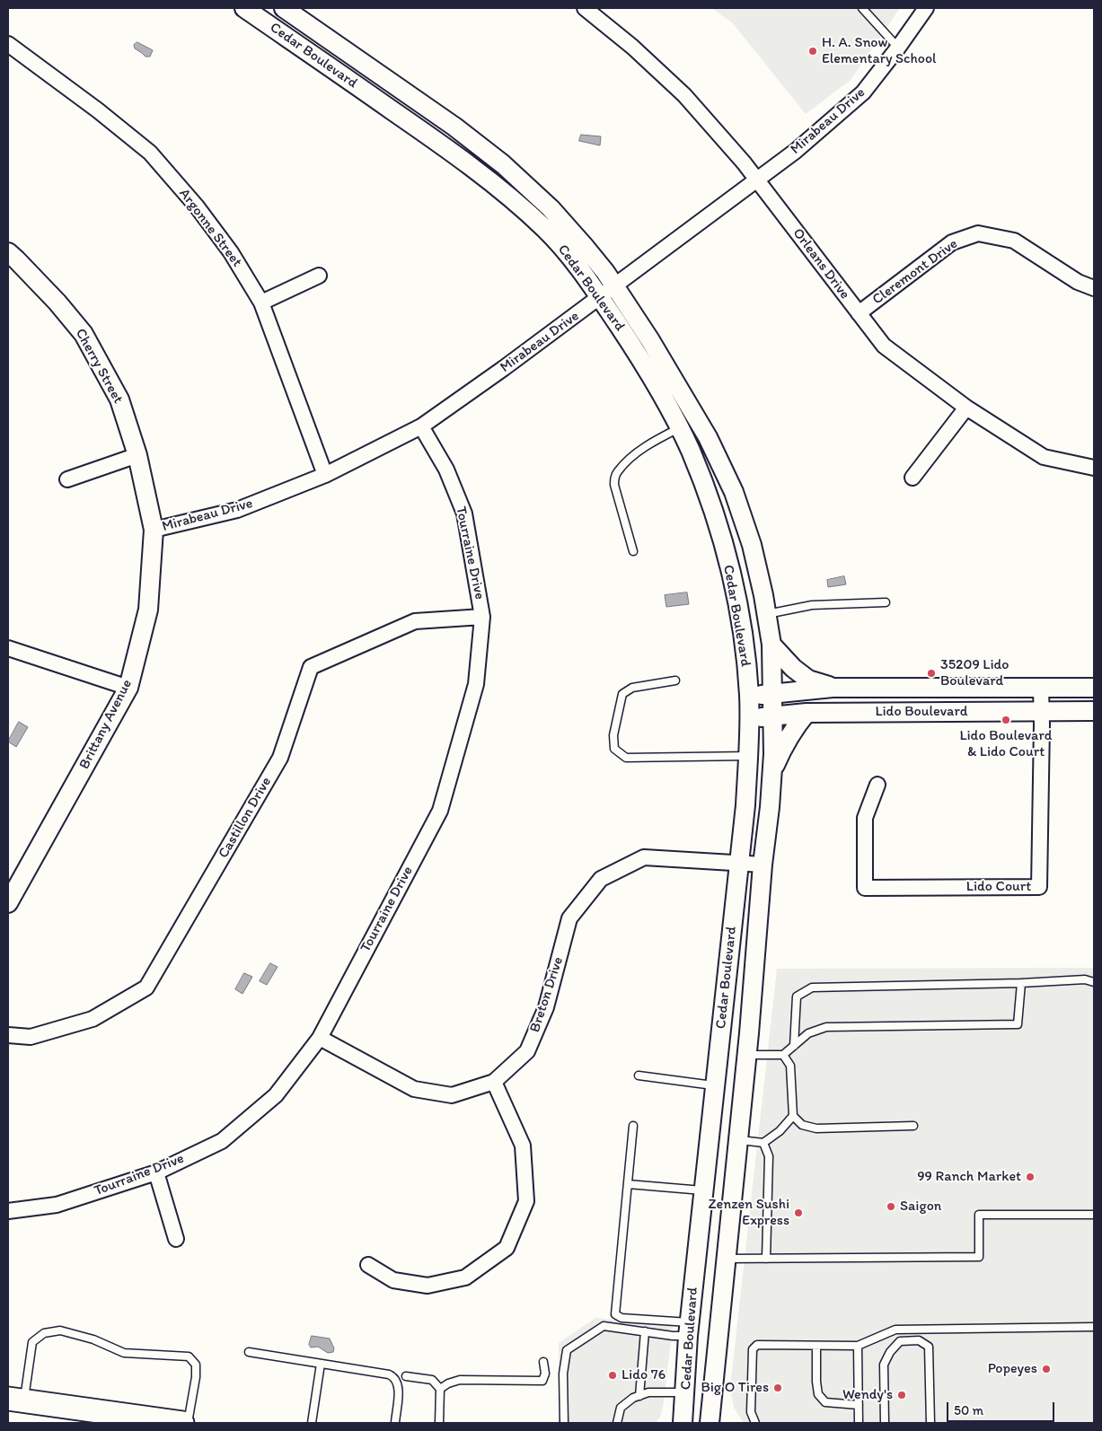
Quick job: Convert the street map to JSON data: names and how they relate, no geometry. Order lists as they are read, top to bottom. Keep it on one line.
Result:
{"streets":{"street":["Cedar Boulevard","Mirabeau Drive","Argonne Street","Orleans Drive","Cleremont Drive","Cherry Street","Tourraine Drive","Lido Boulevard","Brittany Avenue","Castillon Drive","Lido Court","Breton Drive"]},"crossings":[["Cedar Boulevard","Mirabeau Drive"],["Cedar Boulevard","Lido Boulevard"],["Cedar Boulevard","Breton Drive"],["Mirabeau Drive","Argonne Street"],["Mirabeau Drive","Orleans Drive"],["Mirabeau Drive","Cherry Street"],["Mirabeau Drive","Tourraine Drive"],["Mirabeau Drive","Brittany Avenue"],["Orleans Drive","Cleremont Drive"],["Cherry Street","Brittany Avenue"],["Tourraine Drive","Castillon Drive"],["Tourraine Drive","Breton Drive"],["Lido Boulevard","Lido Court"]],"places":["H. A. Snow Elementary School","35209 Lido Boulevard","Lido Boulevard & Lido Court","99 Ranch Market","Saigon","Zenzen Sushi Express","Popeyes","Lido 76","Big O Tires","Wendy's"],"scale_bar":"50 m"}
